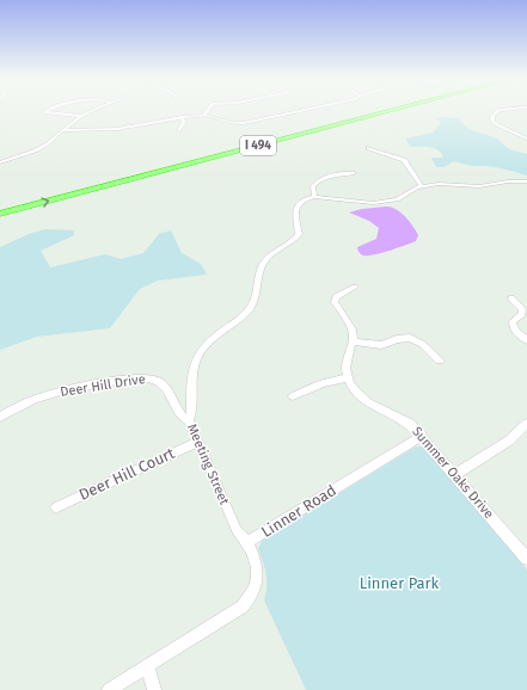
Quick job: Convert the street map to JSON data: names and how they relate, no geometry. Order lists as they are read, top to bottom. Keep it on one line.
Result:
{"streets":{"highway":["I 494"],"street":["Deer Hill Drive","Meeting Street","Summer Oaks Drive","Deer Hill Court","Linner Road"]},"crossings":[["Deer Hill Drive","Meeting Street"],["Meeting Street","Deer Hill Court"],["Meeting Street","Linner Road"],["Summer Oaks Drive","Linner Road"]],"parks":["Linner Park"]}
